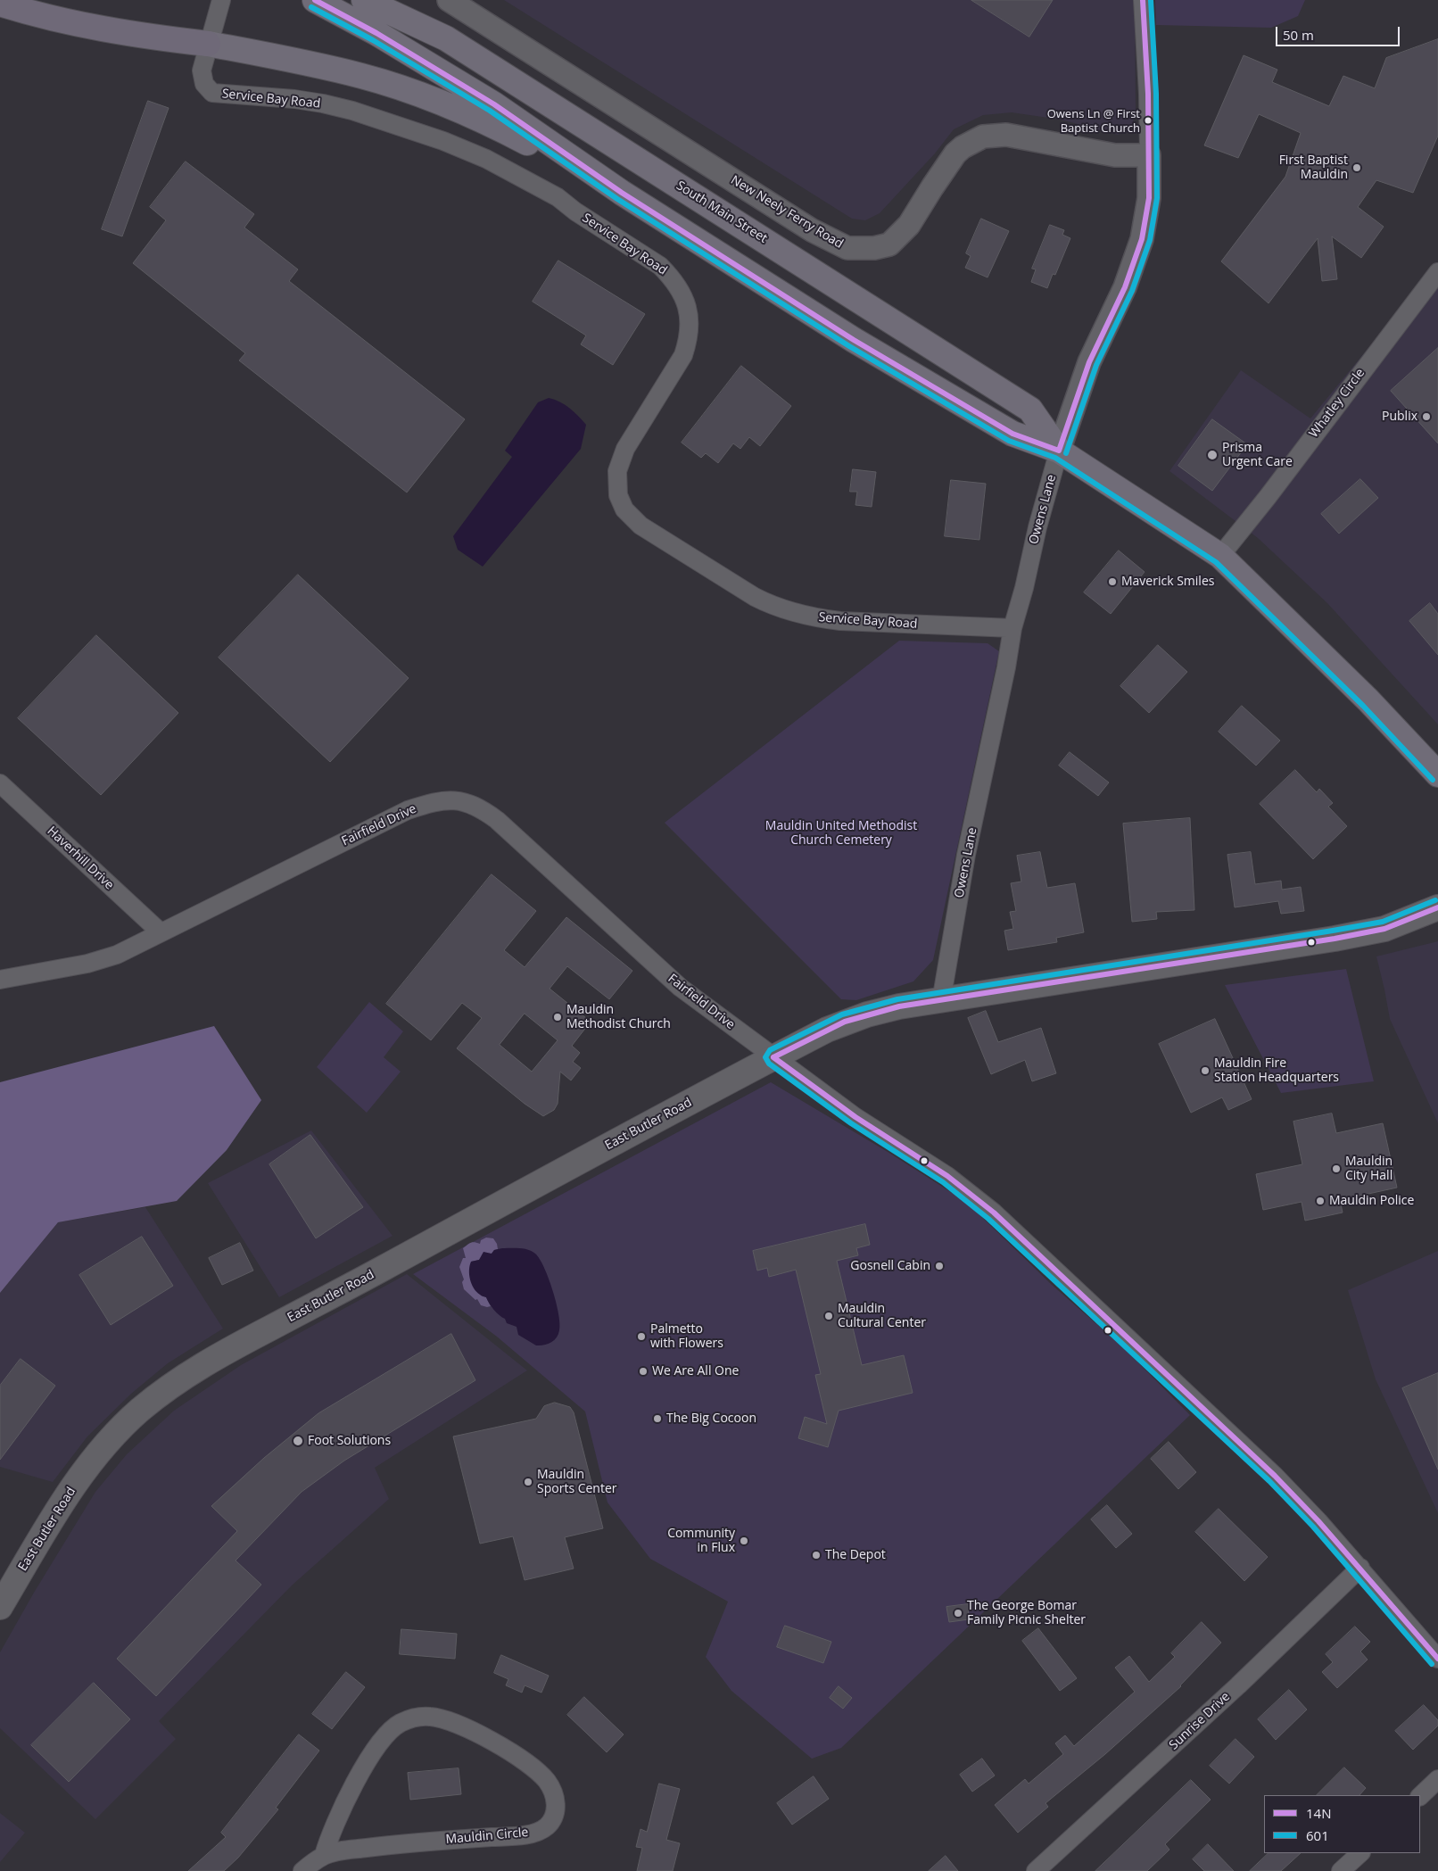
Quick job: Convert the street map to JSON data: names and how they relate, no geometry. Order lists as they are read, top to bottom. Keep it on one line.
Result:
{"streets":{"main road":["South Main Street","East Butler Road"],"street":["Service Bay Road","New Neely Ferry Road","Whatley Circle","Owens Lane","Fairfield Drive","Haverhill Drive","Sunrise Drive","Mauldin Circle"]},"crossings":[["Service Bay Road","Owens Lane"],["South Main Street","Whatley Circle"],["South Main Street","Owens Lane"],["New Neely Ferry Road","Owens Lane"],["Owens Lane","East Butler Road"],["Fairfield Drive","Haverhill Drive"],["Fairfield Drive","East Butler Road"],["Fairfield Drive","Sunrise Drive"]],"parks":["Mauldin United Methodist Church Cemetery"],"places":["Owens Ln @ First Baptist Church","First Baptist Mauldin","Publix","Prisma Urgent Care","Maverick Smiles","Mauldin Methodist Church","Mauldin Fire Station Headquarters","Mauldin City Hall","Mauldin Police","Gosnell Cabin","Mauldin Cultural Center","Palmetto with Flowers","We Are All One","The Big Cocoon","Foot Solutions","Mauldin Sports Center","Community in Flux","The Depot","The George Bomar Family Picnic Shelter"],"lines":["transit line 14N","transit line 601"],"legend":["14N","601"],"scale_bar":"50 m"}
